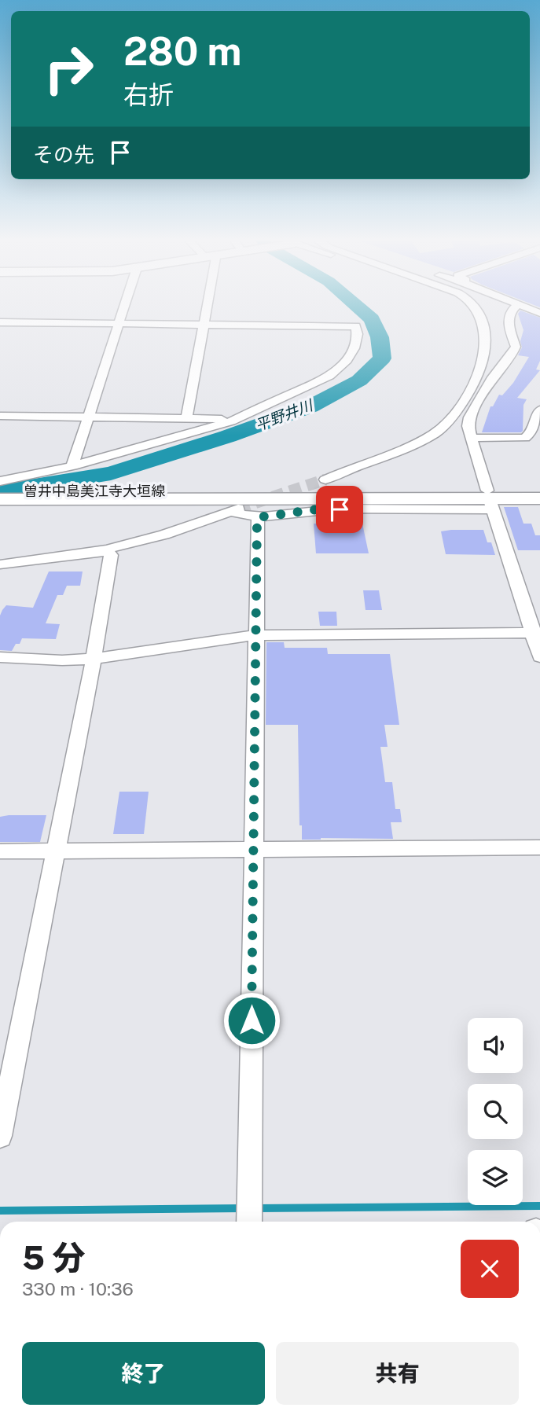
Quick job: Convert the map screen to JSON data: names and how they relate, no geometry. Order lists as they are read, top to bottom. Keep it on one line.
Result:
{"streets":{"main road":["曽井中島美江寺大垣線"]},"water":["平野井川"],"page":{"turn":["280 m","右折"],"then":"その先","heading":["5 分","330 m · 10:36"],"buttons":["終了","共有"]}}
